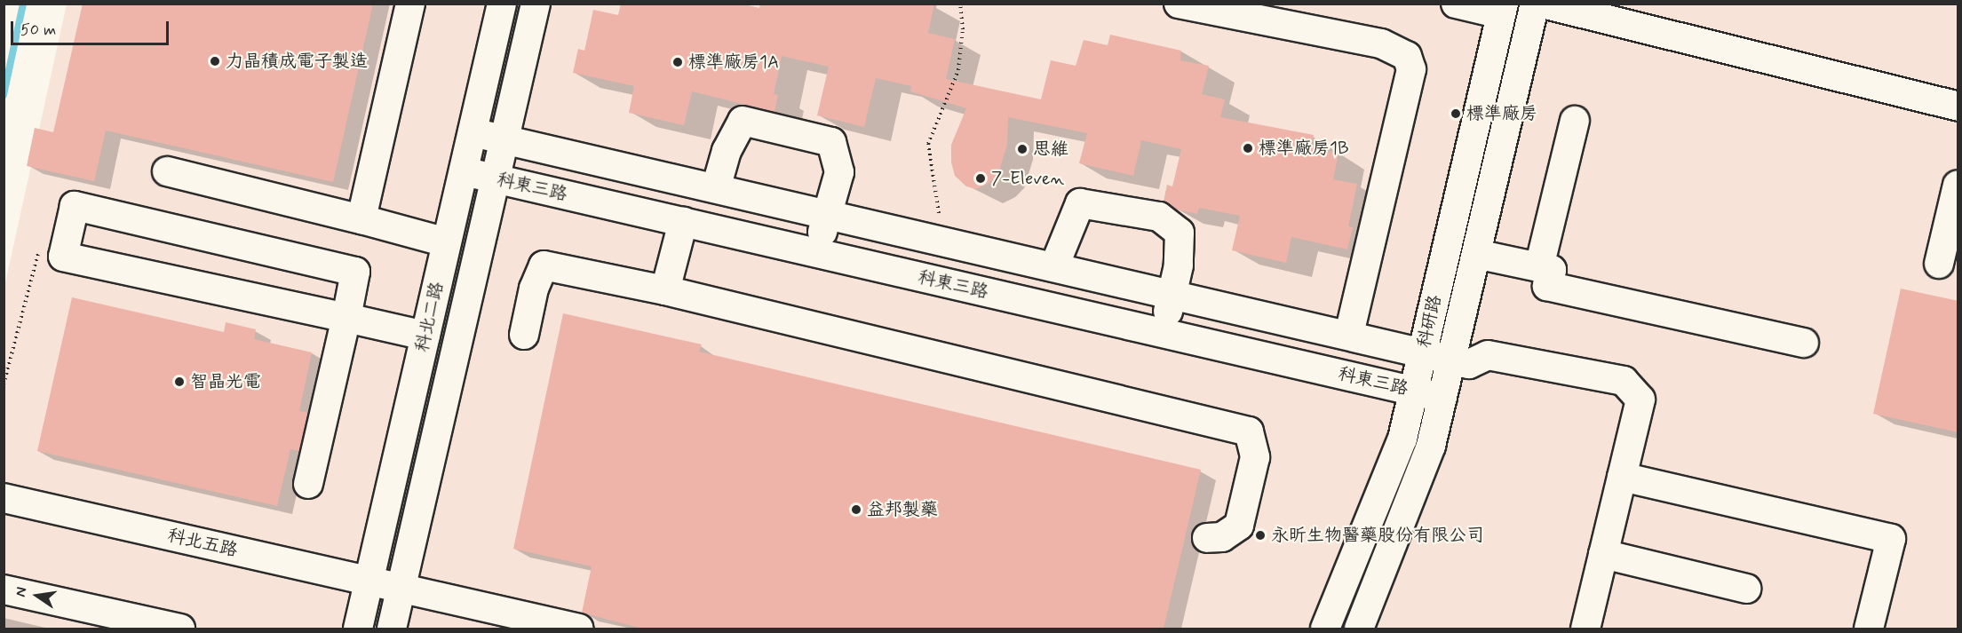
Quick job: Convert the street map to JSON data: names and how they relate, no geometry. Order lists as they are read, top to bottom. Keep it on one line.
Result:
{"streets":{"street":["科東三路","科北二路","科研路","科北五路"]},"crossings":[["科東三路","科北二路"],["科東三路","科研路"],["科北二路","科北五路"]],"places":["力晶積成電子製造","標準廠房1A","標準廠房","標準廠房1B","思維","7-Eleven","智晶光電","益邦製藥","永昕生物醫藥股份有限公司"],"scale_bar":"50 m","north":"left"}
